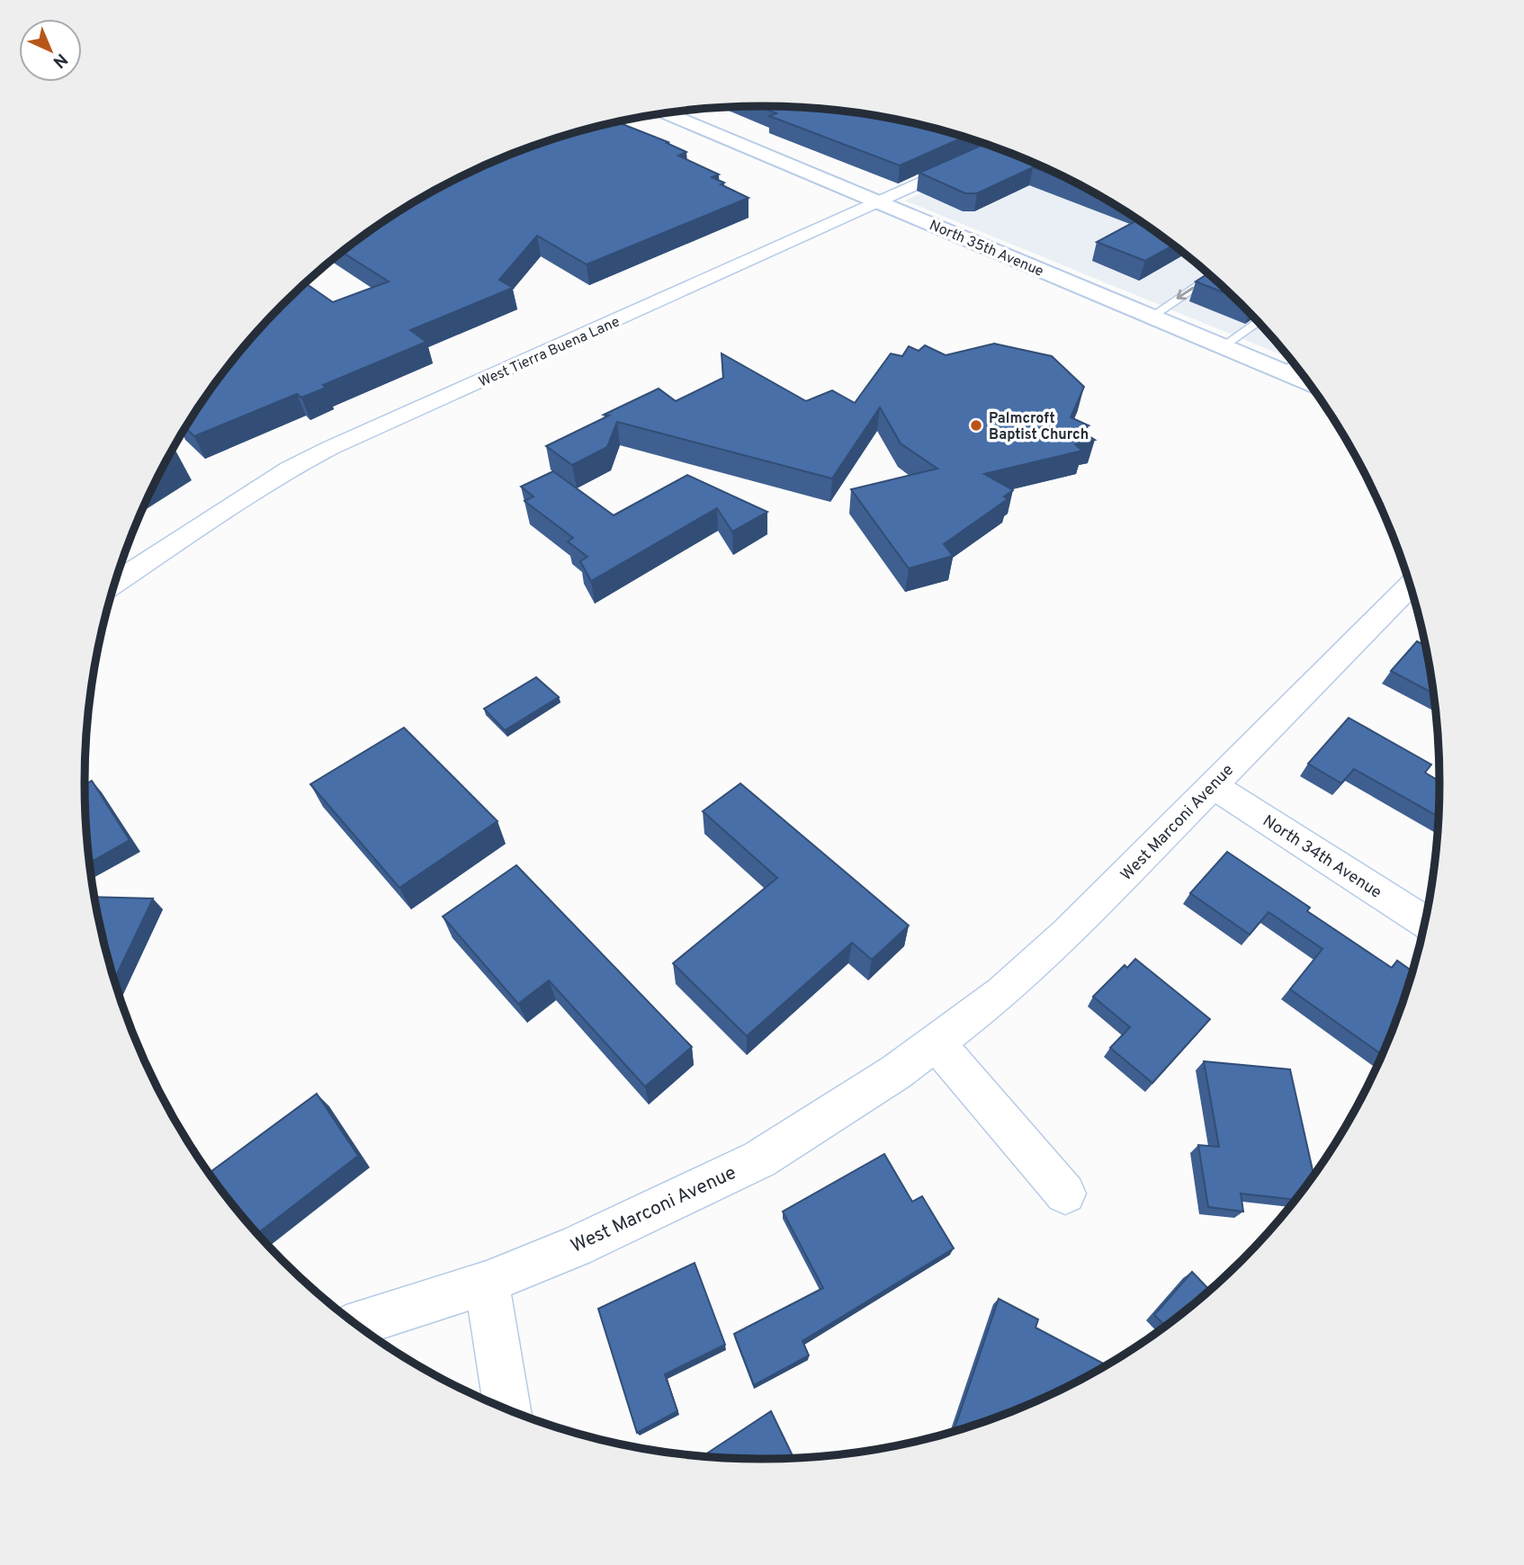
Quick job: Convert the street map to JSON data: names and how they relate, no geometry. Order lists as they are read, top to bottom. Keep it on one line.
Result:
{"streets":{"main road":["North 35th Avenue"],"street":["West Tierra Buena Lane","West Marconi Avenue","North 34th Avenue"]},"crossings":[["North 35th Avenue","West Tierra Buena Lane"],["West Marconi Avenue","North 34th Avenue"]],"places":["Palmcroft Baptist Church"],"north":"bottom right"}
